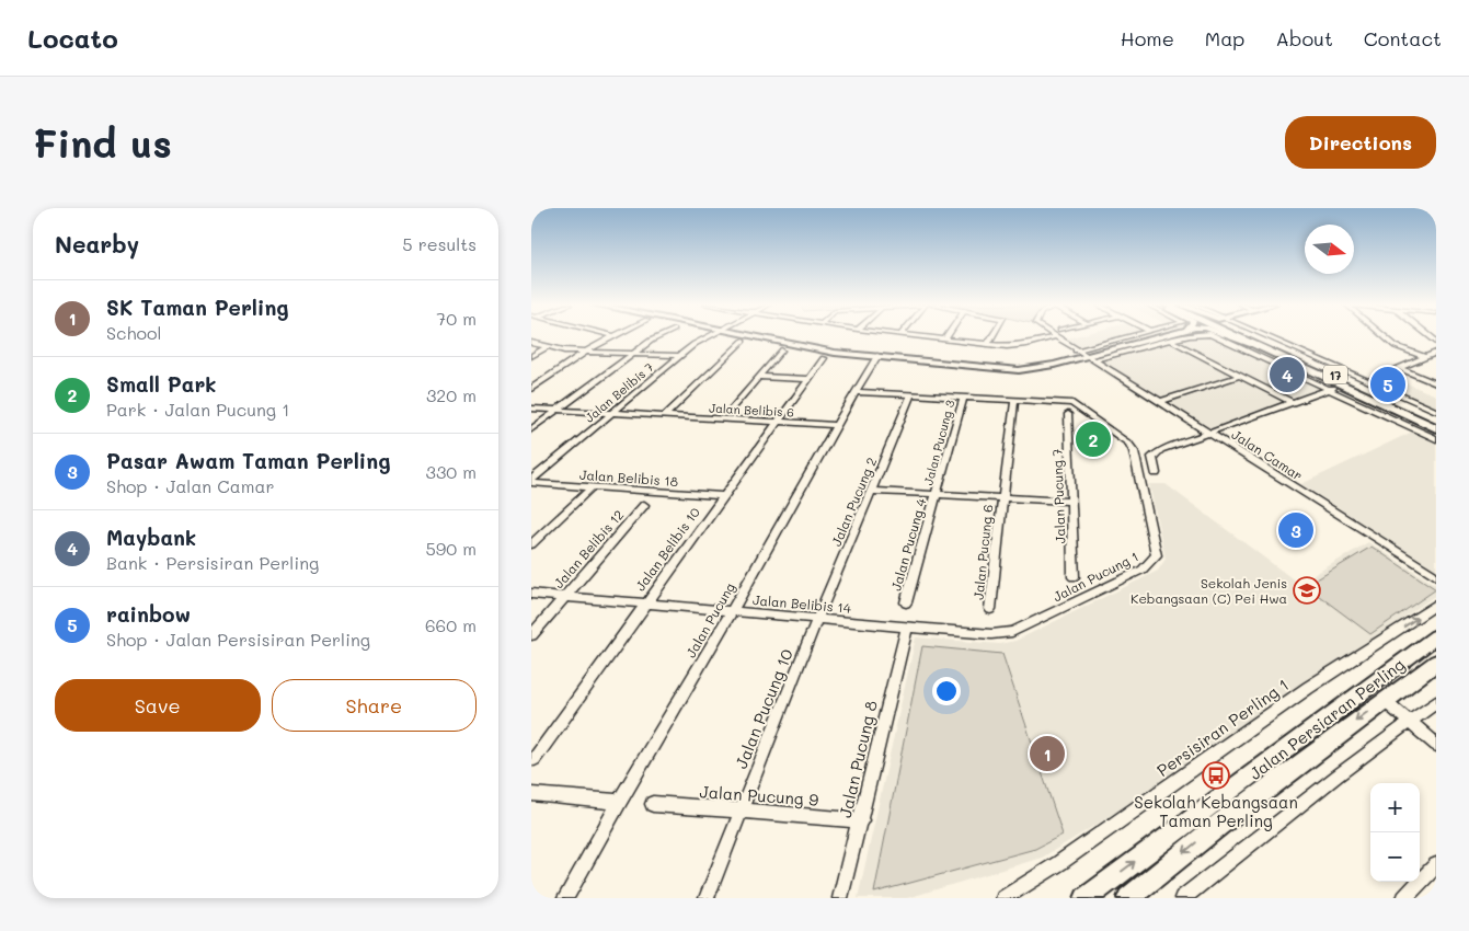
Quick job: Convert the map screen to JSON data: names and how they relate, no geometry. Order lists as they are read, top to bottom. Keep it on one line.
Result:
{"streets":{"highway":["17"],"main road":["Jalan Persiaran Perling"],"street":["Jalan Belibis 7","Jalan Belibis 6","Jalan Pucung 3","Jalan Camar","Jalan Belibis 18","Jalan Pucung 7","Jalan Pucung 2","Jalan Pucung 4","Jalan Belibis 12","Jalan Belibis 10","Jalan Pucung 6","Jalan Pucung 1","Jalan Belibis 14","Jalan Pucung","Jalan Pucung 10","Persisiran Perling 1","Jalan Pucung 8","Jalan Pucung 9"]},"crossings":[["Jalan Belibis 7","Jalan Belibis 6"],["Jalan Belibis 6","Jalan Belibis 10"],["Jalan Belibis 6","Jalan Pucung"],["Jalan Pucung 3","Jalan Pucung 4"],["Jalan Pucung 3","Jalan Pucung 1"],["Jalan Belibis 18","Jalan Belibis 10"],["Jalan Pucung 2","Jalan Pucung 1"],["Jalan Pucung 2","Jalan Belibis 14"],["Jalan Pucung 2","Jalan Pucung 10"],["Jalan Belibis 12","Jalan Belibis 14"],["Jalan Belibis 10","Jalan Belibis 14"],["Jalan Pucung 6","Jalan Pucung 1"],["Jalan Pucung 1","Jalan Belibis 14"],["Jalan Pucung 1","Jalan Pucung"],["Jalan Pucung 1","Jalan Pucung 8"],["Jalan Belibis 14","Jalan Pucung"],["Jalan Belibis 14","Jalan Pucung 10"],["Jalan Belibis 14","Jalan Pucung 8"],["Jalan Pucung 10","Jalan Pucung 9"],["Jalan Pucung 8","Jalan Pucung 9"]],"one_way":["Persisiran Perling 1"],"places":{"school or university":["Sekolah Jenis Kebangsaan (C) Pei Hwa"],"bus stop":["Sekolah Kebangsaan Taman Perling"]},"north":"right","page":{"header":"Locato","nav":["Home","Map","About","Contact"],"buttons":["Directions",["Save","Share"]],"title":"Find us","heading":["Nearby","5 results"],"list":[{"mark":"1","name":"SK Taman Perling","note":"School","value":"70 m"},{"mark":"2","name":"Small Park","note":"Park · Jalan Pucung 1","value":"320 m"},{"mark":"3","name":"Pasar Awam Taman Perling","note":"Shop · Jalan Camar","value":"330 m"},{"mark":"4","name":"Maybank","note":"Bank · Persisiran Perling","value":"590 m"},{"mark":"5","name":"rainbow","note":"Shop · Jalan Persisiran Perling","value":"660 m"}],"pins":["4","5","2","3","1"],"map_buttons":["+","−"]}}
